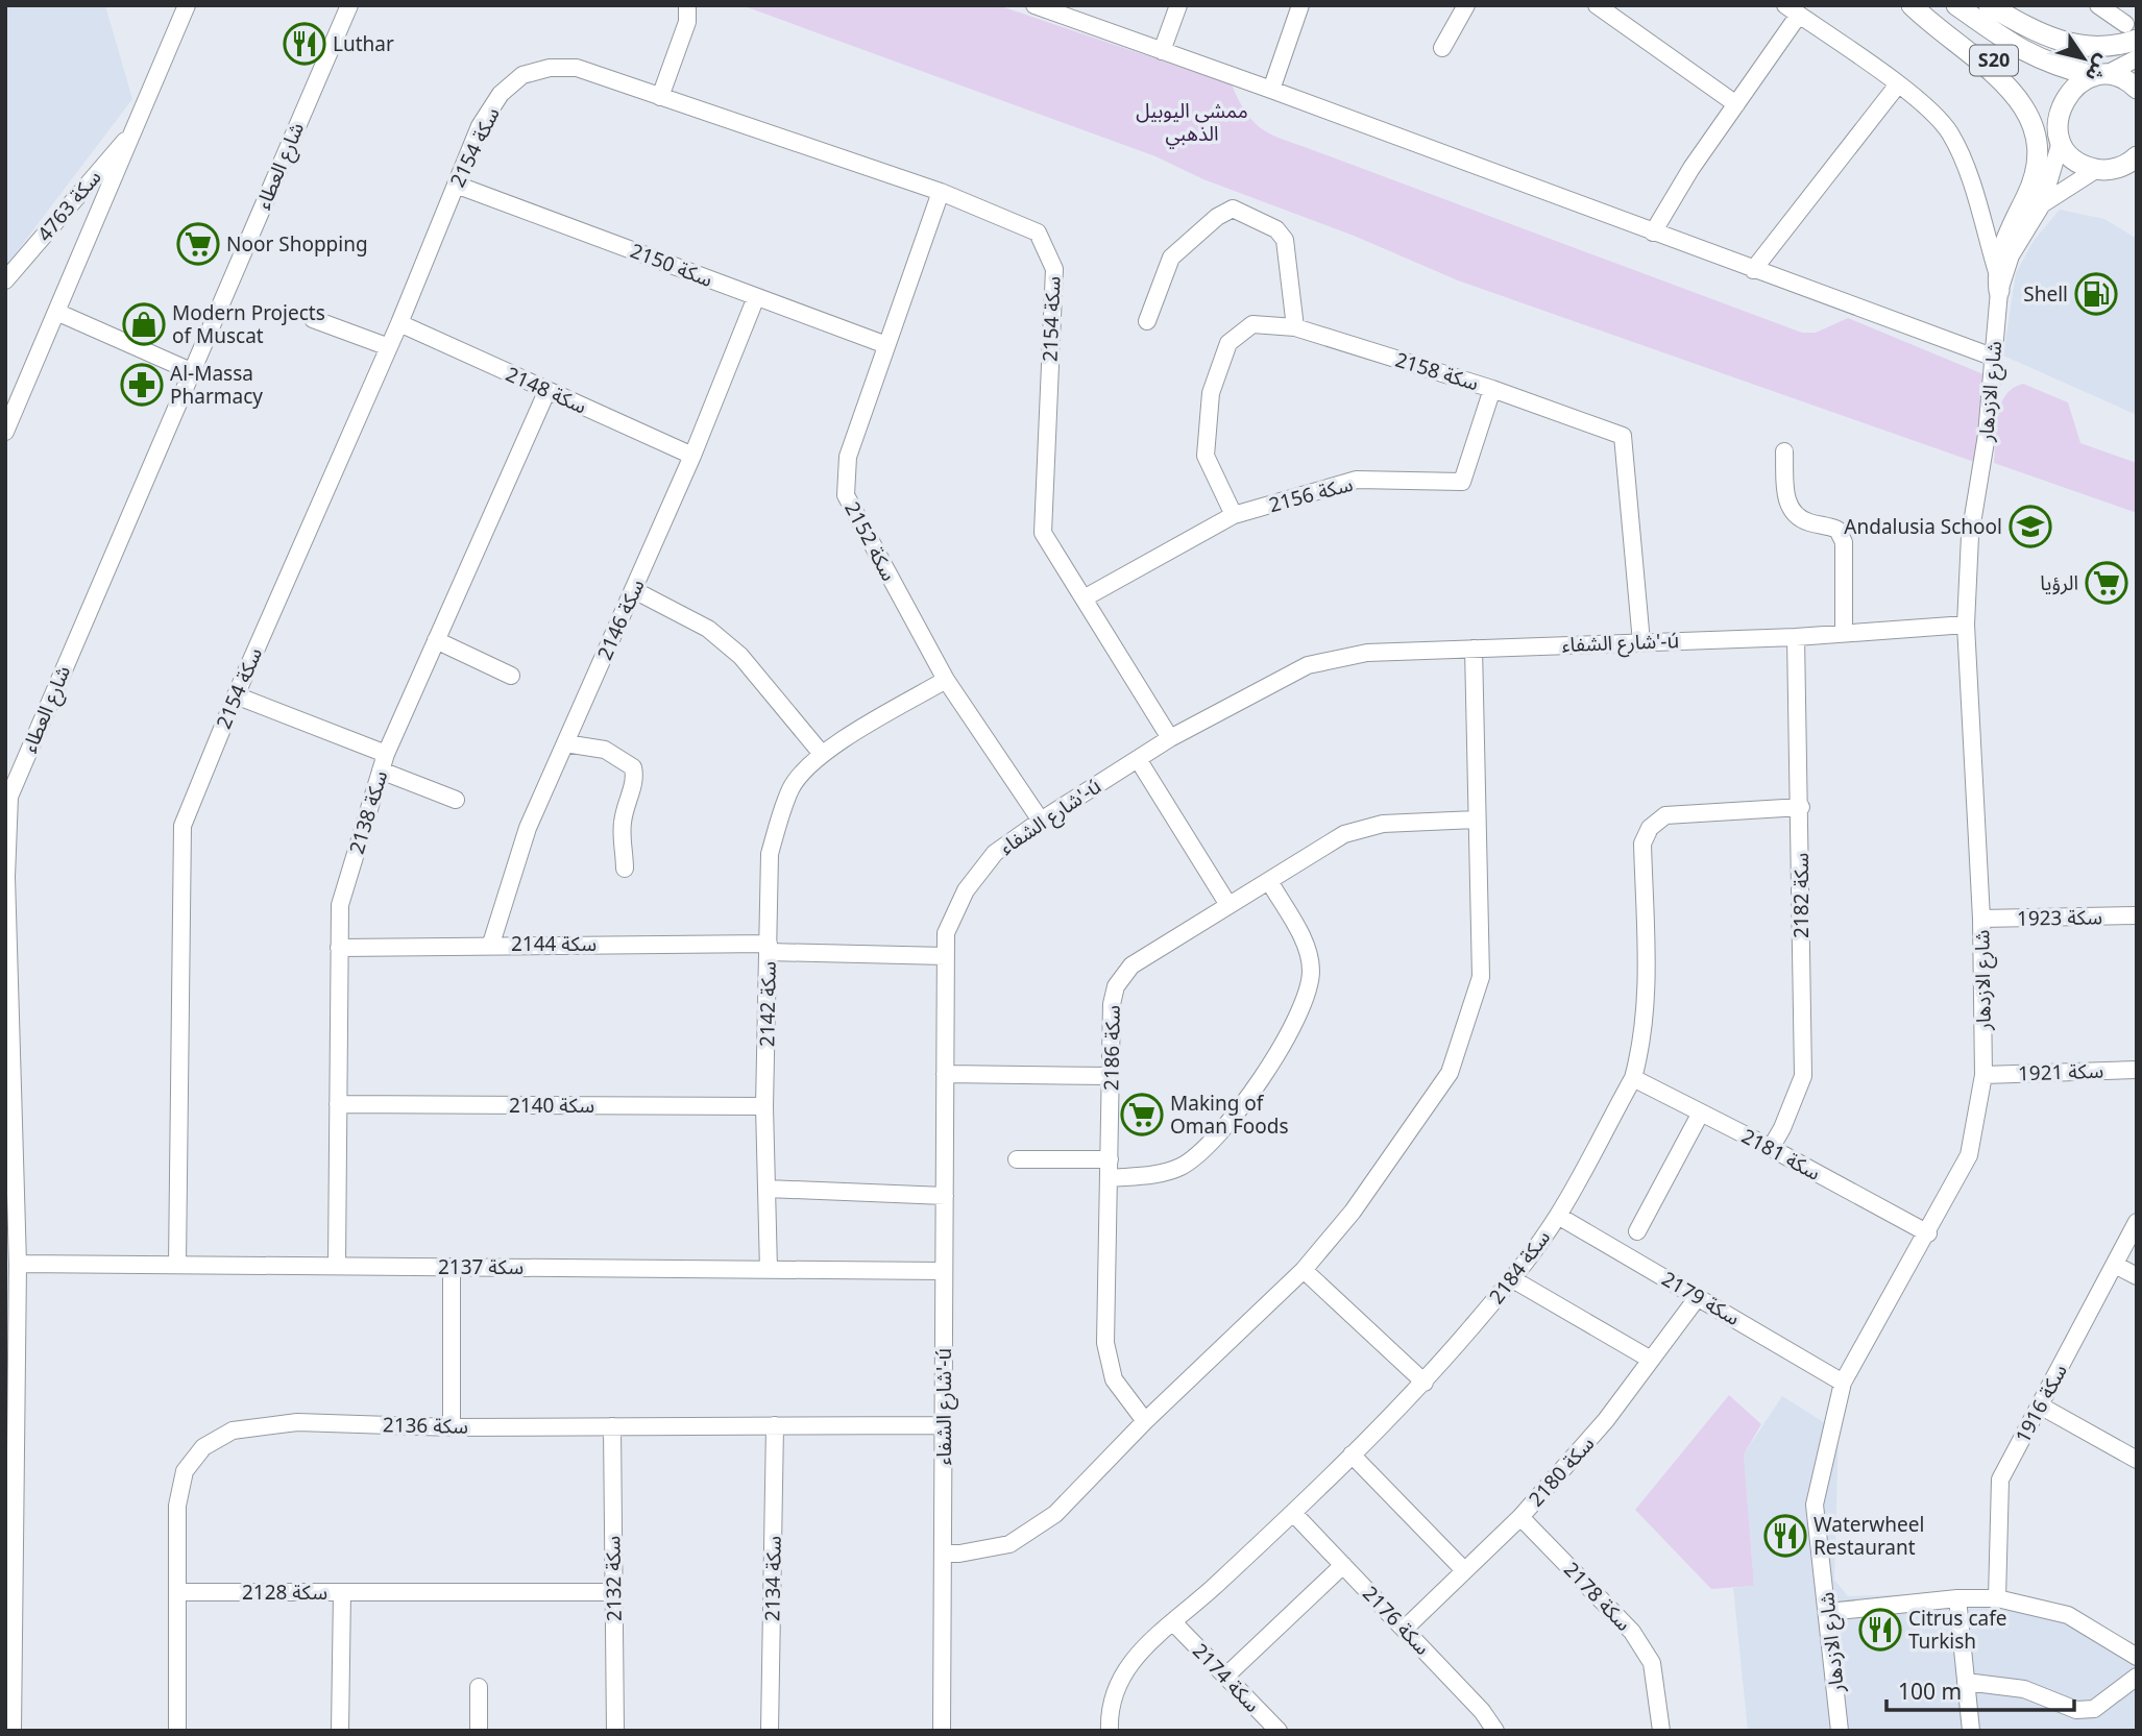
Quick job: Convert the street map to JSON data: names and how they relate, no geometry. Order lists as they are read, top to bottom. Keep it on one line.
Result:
{"streets":{"main road":["S20"],"street":["سكة 2154","شارع العطاء","سكة 4763","سكة 2150","سكة 2158","سكة 2148","شارع الازدهار","سكة 2156","سكة 2152","سكة 2146","شارع الشفاء'-ú","سكة 2138","سكة 2182","سكة 1923","سكة 2144","سكة 2142","سكة 2186","سكة 1921","سكة 2140","سكة 2181","سكة 2137","سكة 2184","سكة 2179","سكة 1916","سكة 2136","سكة 2180","سكة 2132","سكة 2134","سكة 2128","سكة 2178","سكة 2176","سكة 2174"]},"crossings":[["S20","شارع الازدهار"],["سكة 2154","سكة 2150"],["سكة 2154","سكة 2148"],["سكة 2154","سكة 2156"],["سكة 2154","سكة 2152"],["سكة 2154","شارع الشفاء'-ú"],["سكة 2154","سكة 2137"],["شارع العطاء","سكة 2137"],["سكة 2150","سكة 2152"],["سكة 2150","سكة 2146"],["سكة 2158","سكة 2156"],["سكة 2158","شارع الشفاء'-ú"],["سكة 2148","سكة 2146"],["سكة 2148","سكة 2138"],["شارع الازدهار","شارع الشفاء'-ú"],["شارع الازدهار","سكة 1923"],["شارع الازدهار","سكة 1921"],["شارع الازدهار","سكة 2181"],["شارع الازدهار","سكة 2179"],["سكة 2152","شارع الشفاء'-ú"],["سكة 2152","سكة 2142"],["سكة 2146","سكة 2144"],["شارع الشفاء'-ú","سكة 2182"],["شارع الشفاء'-ú","سكة 2144"],["شارع الشفاء'-ú","سكة 2137"],["شارع الشفاء'-ú","سكة 2136"],["سكة 2138","سكة 2144"],["سكة 2138","سكة 2140"],["سكة 2138","سكة 2137"],["سكة 2182","سكة 2181"],["سكة 2182","سكة 2184"],["سكة 2144","سكة 2142"],["سكة 2142","سكة 2140"],["سكة 2142","سكة 2137"],["سكة 2181","سكة 2184"],["سكة 2184","سكة 2179"],["سكة 2184","سكة 2176"],["سكة 2184","سكة 2174"],["سكة 2179","سكة 2180"],["سكة 2136","سكة 2132"],["سكة 2136","سكة 2134"],["سكة 2136","سكة 2128"],["سكة 2180","سكة 2178"],["سكة 2180","سكة 2176"]],"parks":["ممشى اليوبيل الذهبي"],"places":{"restaurant":["Luthar","Waterwheel Restaurant","Citrus cafe Turkish"],"supermarket":["Noor Shopping","الرؤيا","Making of Oman Foods"],"fuel station":["Shell"],"shop":["Modern Projects of Muscat"],"pharmacy":["Al-Massa Pharmacy"],"school or university":["Andalusia School"]},"scale_bar":"100 m","north":"bottom right"}
